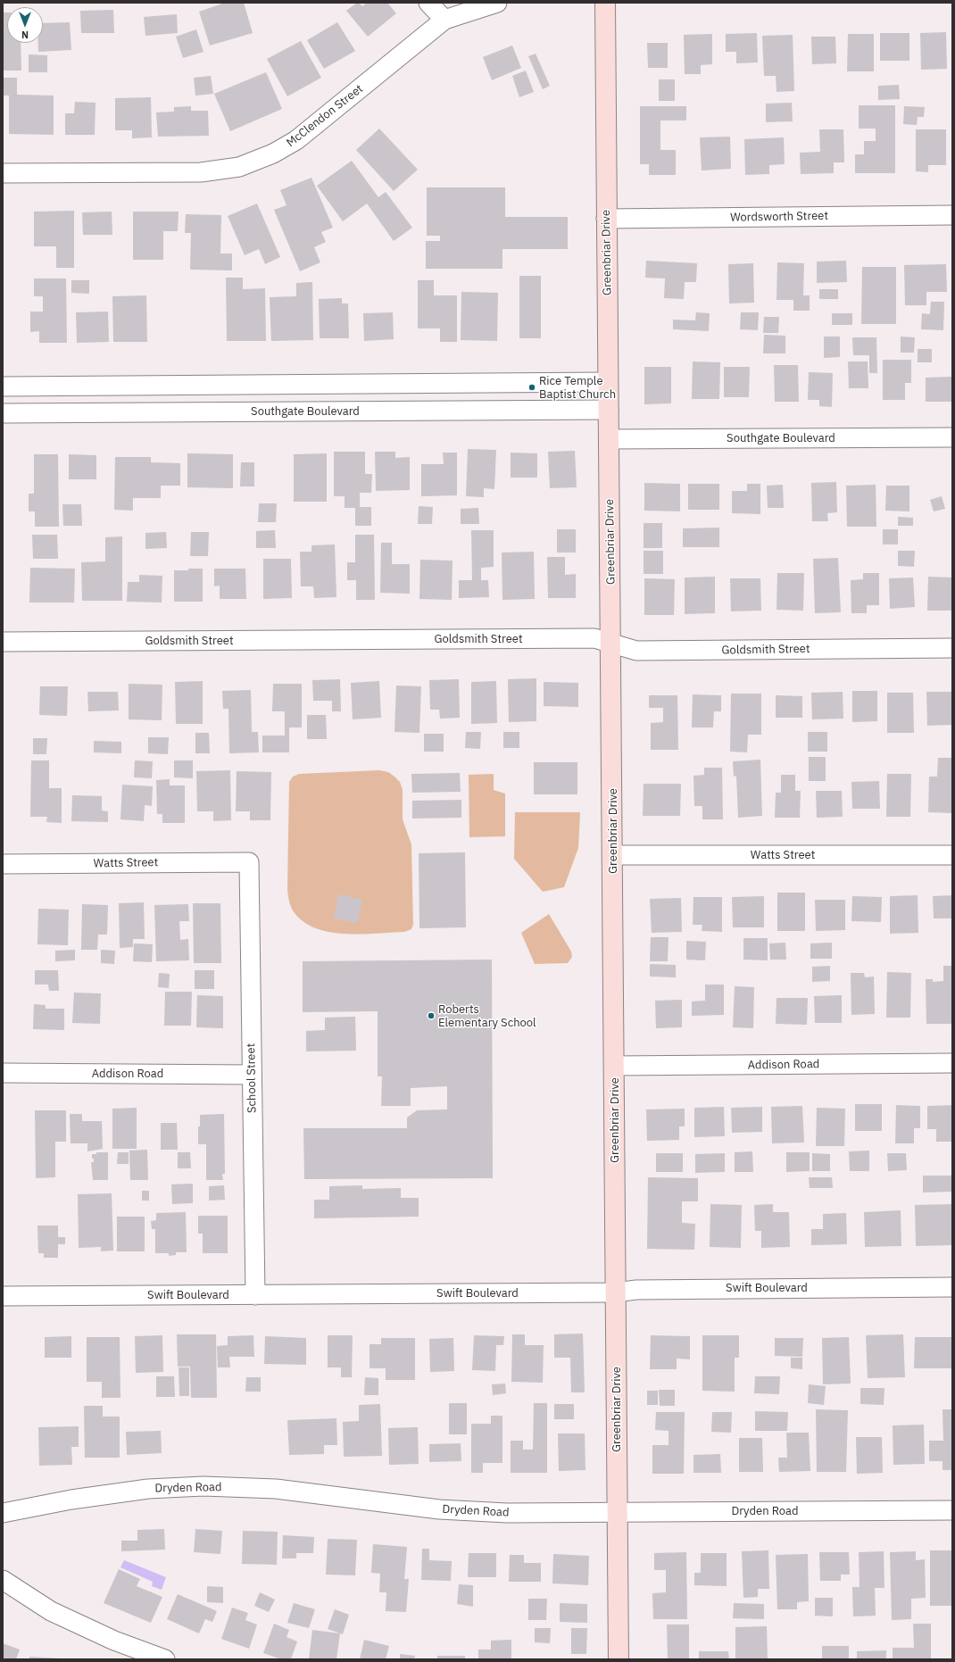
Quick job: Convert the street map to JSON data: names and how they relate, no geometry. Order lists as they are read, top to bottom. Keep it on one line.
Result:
{"streets":{"main road":["Greenbriar Drive"],"street":["McClendon Street","Wordsworth Street","Southgate Boulevard","Goldsmith Street","Watts Street","Addison Road","School Street","Swift Boulevard","Dryden Road"]},"crossings":[["Wordsworth Street","Greenbriar Drive"],["Greenbriar Drive","Southgate Boulevard"],["Greenbriar Drive","Goldsmith Street"],["Greenbriar Drive","Watts Street"],["Greenbriar Drive","Addison Road"],["Greenbriar Drive","Swift Boulevard"],["Greenbriar Drive","Dryden Road"],["Watts Street","School Street"],["Addison Road","School Street"],["School Street","Swift Boulevard"]],"places":["Rice Temple Baptist Church","Roberts Elementary School"],"north":"bottom"}
